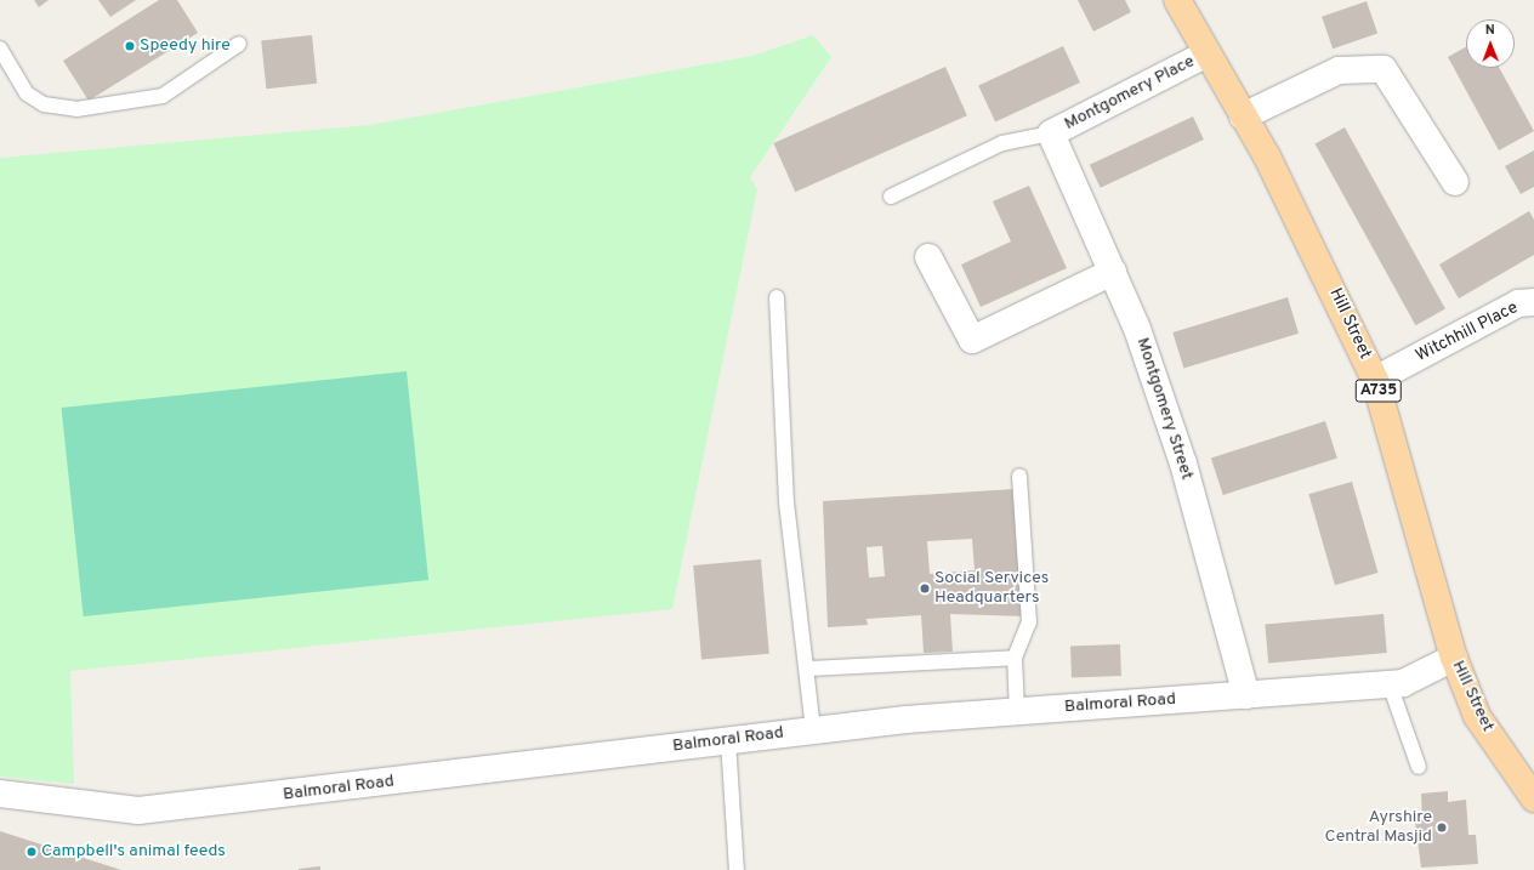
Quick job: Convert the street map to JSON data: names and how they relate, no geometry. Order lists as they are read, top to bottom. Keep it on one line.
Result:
{"streets":{"main road":["Hill Street","A735"],"street":["Montgomery Place","Witchhill Place","Montgomery Street","Balmoral Road"]},"crossings":[["Montgomery Place","Hill Street"],["Montgomery Place","Montgomery Street"],["Hill Street","Witchhill Place"],["Hill Street","Balmoral Road"],["Montgomery Street","Balmoral Road"]],"places":["Speedy hire","Social Services Headquarters","Ayrshire Central Masjid","Campbell's animal feeds"],"north":"top"}
